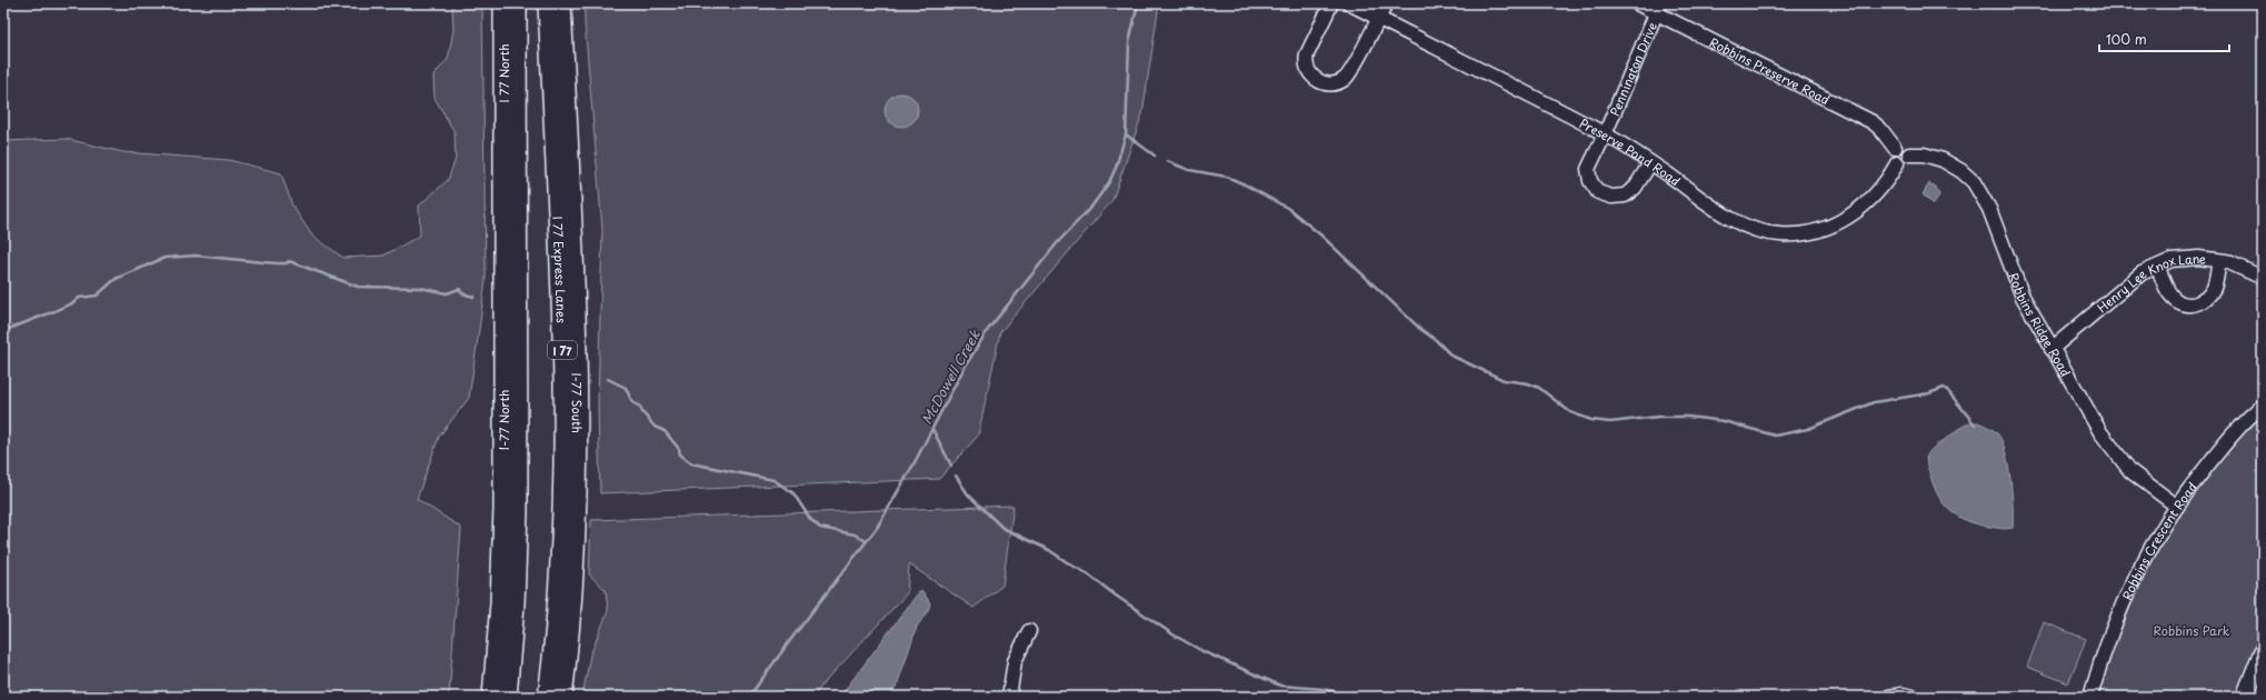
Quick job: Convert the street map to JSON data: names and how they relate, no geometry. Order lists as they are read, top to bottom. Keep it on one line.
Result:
{"streets":{"highway":["I 77 North","I 77 Express Lanes","I 77","I-77 South","I-77 North"],"street":["Pennington Drive","Robbins Preserve Road","Preserve Pond Road","Henry Lee Knox Lane","Robbins Ridge Road","Robbins Crescent Road"]},"crossings":[["Pennington Drive","Robbins Preserve Road"],["Pennington Drive","Preserve Pond Road"],["Robbins Preserve Road","Preserve Pond Road"],["Robbins Preserve Road","Robbins Ridge Road"],["I 77 North","I-77 North"],["Preserve Pond Road","Robbins Ridge Road"],["Henry Lee Knox Lane","Robbins Ridge Road"],["Robbins Ridge Road","Robbins Crescent Road"]],"water":["McDowell Creek"],"parks":["Robbins Park"],"scale_bar":"100 m"}
